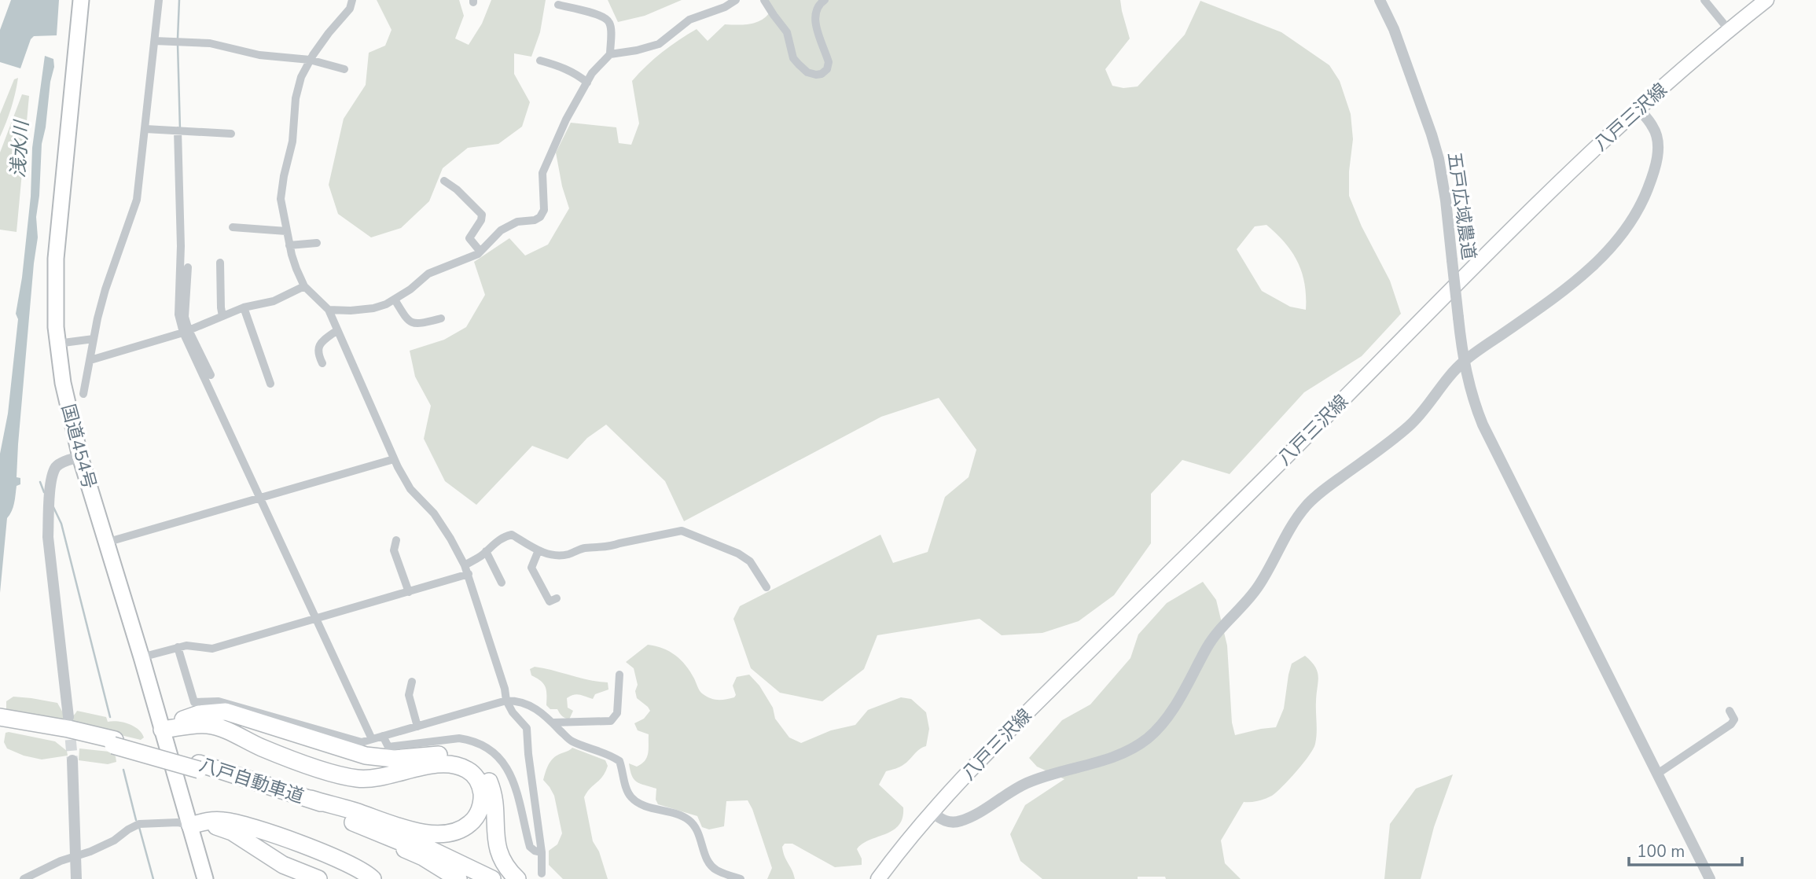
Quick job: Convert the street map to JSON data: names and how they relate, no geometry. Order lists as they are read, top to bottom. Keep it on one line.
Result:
{"streets":{"highway":["国道454号","八戸自動車道"],"main road":["八戸三沢線"],"street":["五戸広域農道"]},"water":["浅水川"],"scale_bar":"100 m"}
